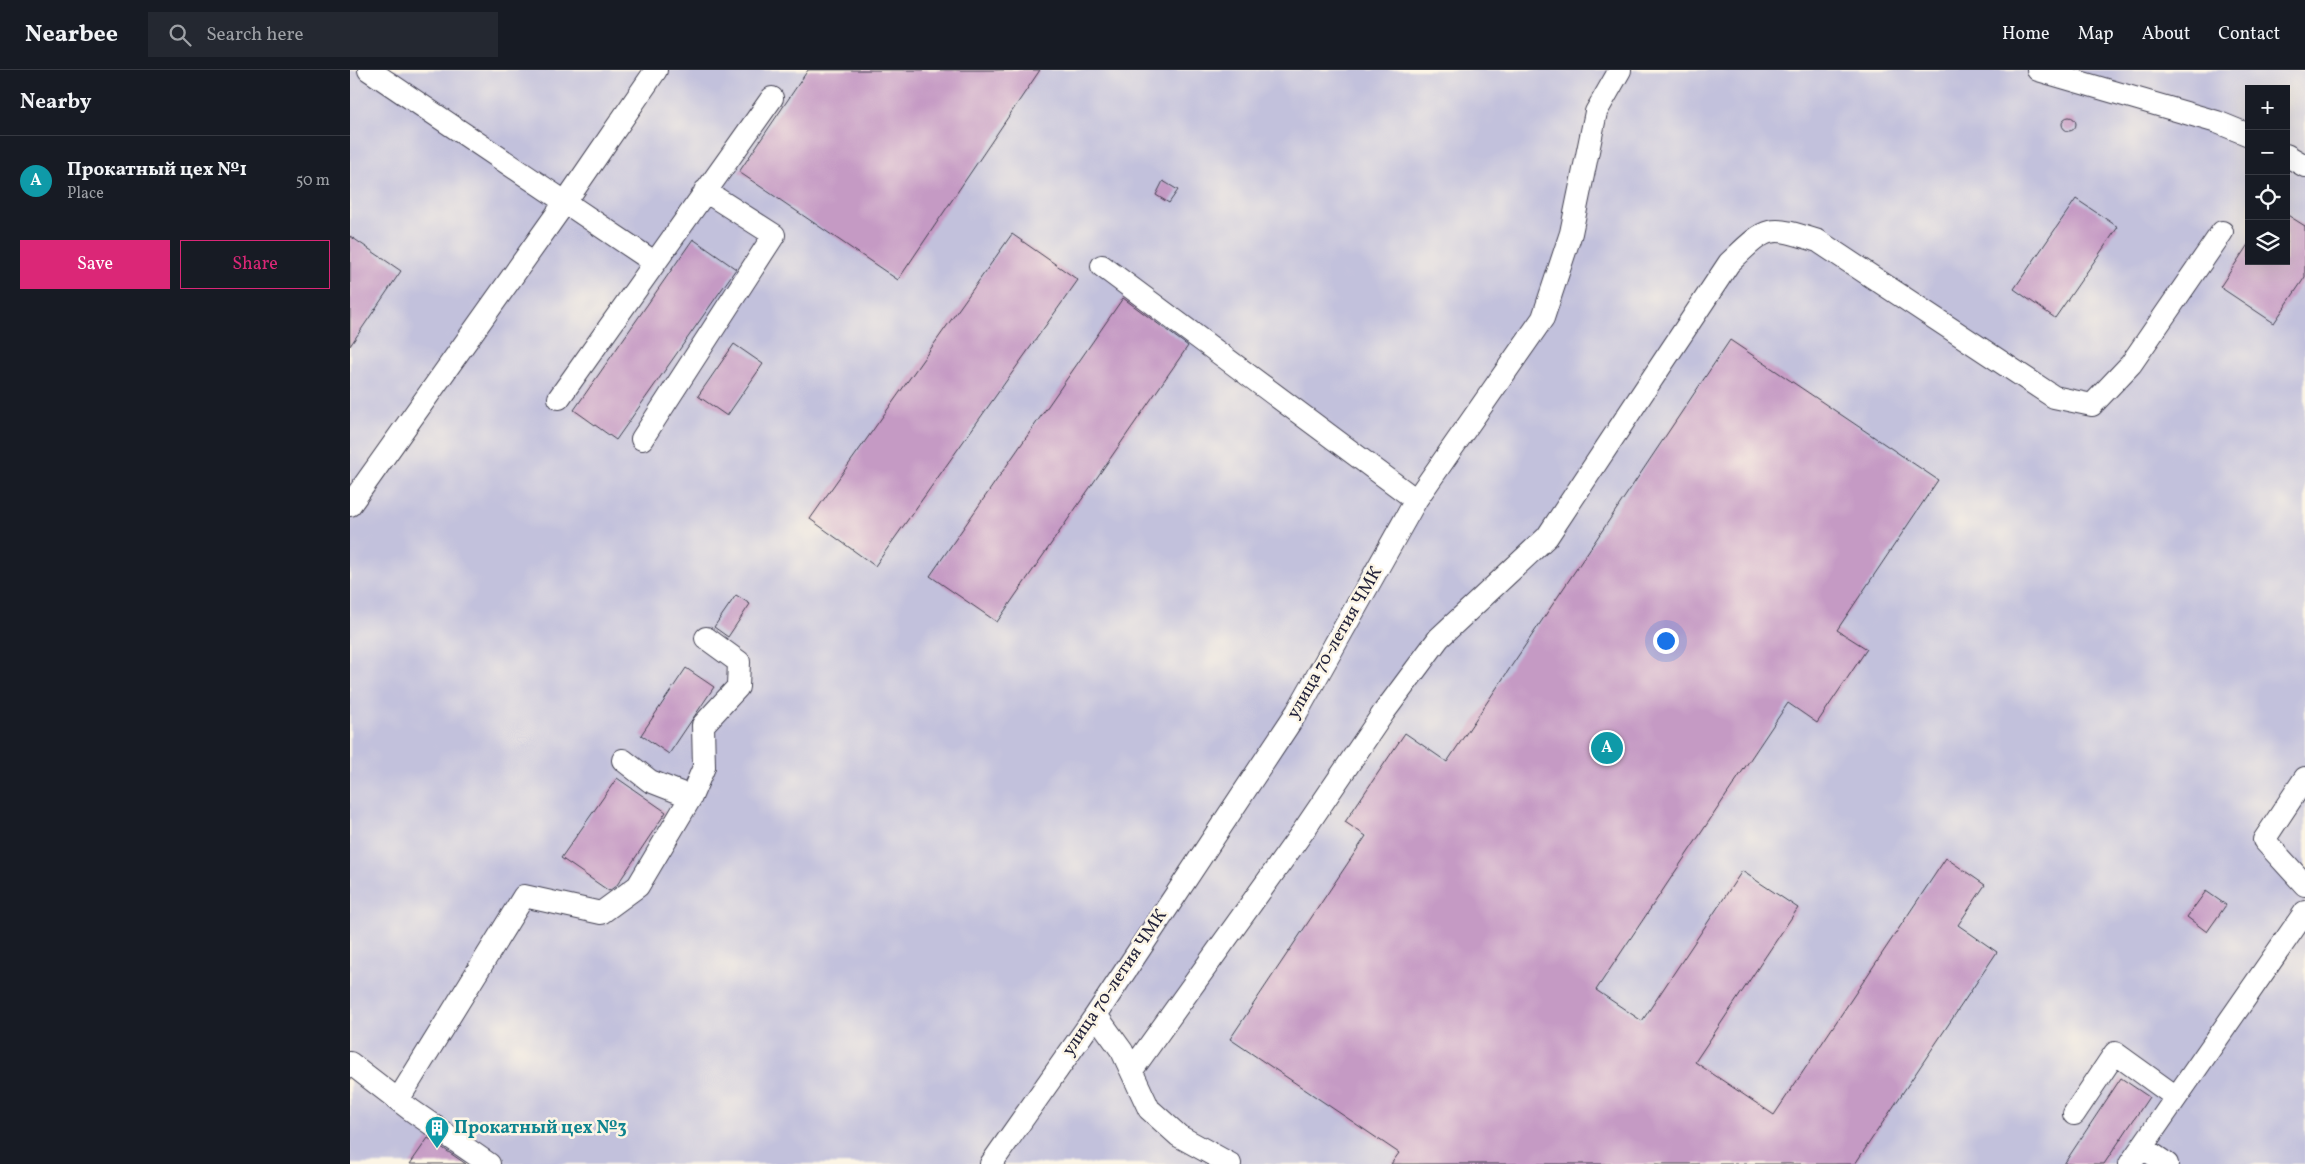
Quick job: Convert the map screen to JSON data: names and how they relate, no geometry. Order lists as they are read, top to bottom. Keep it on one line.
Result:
{"streets":{"street":["улица 70-летия ЧМК"]},"places":{"building":["Прокатный цех №3"]},"page":{"header":"Nearbee","search":"Search here","nav":["Home","Map","About","Contact"],"heading":"Nearby","map_buttons":["+","−"],"list":[{"mark":"A","name":"Прокатный цех №1","note":"Place","value":"50 m"}],"buttons":["Save","Share"],"pins":"A"}}
